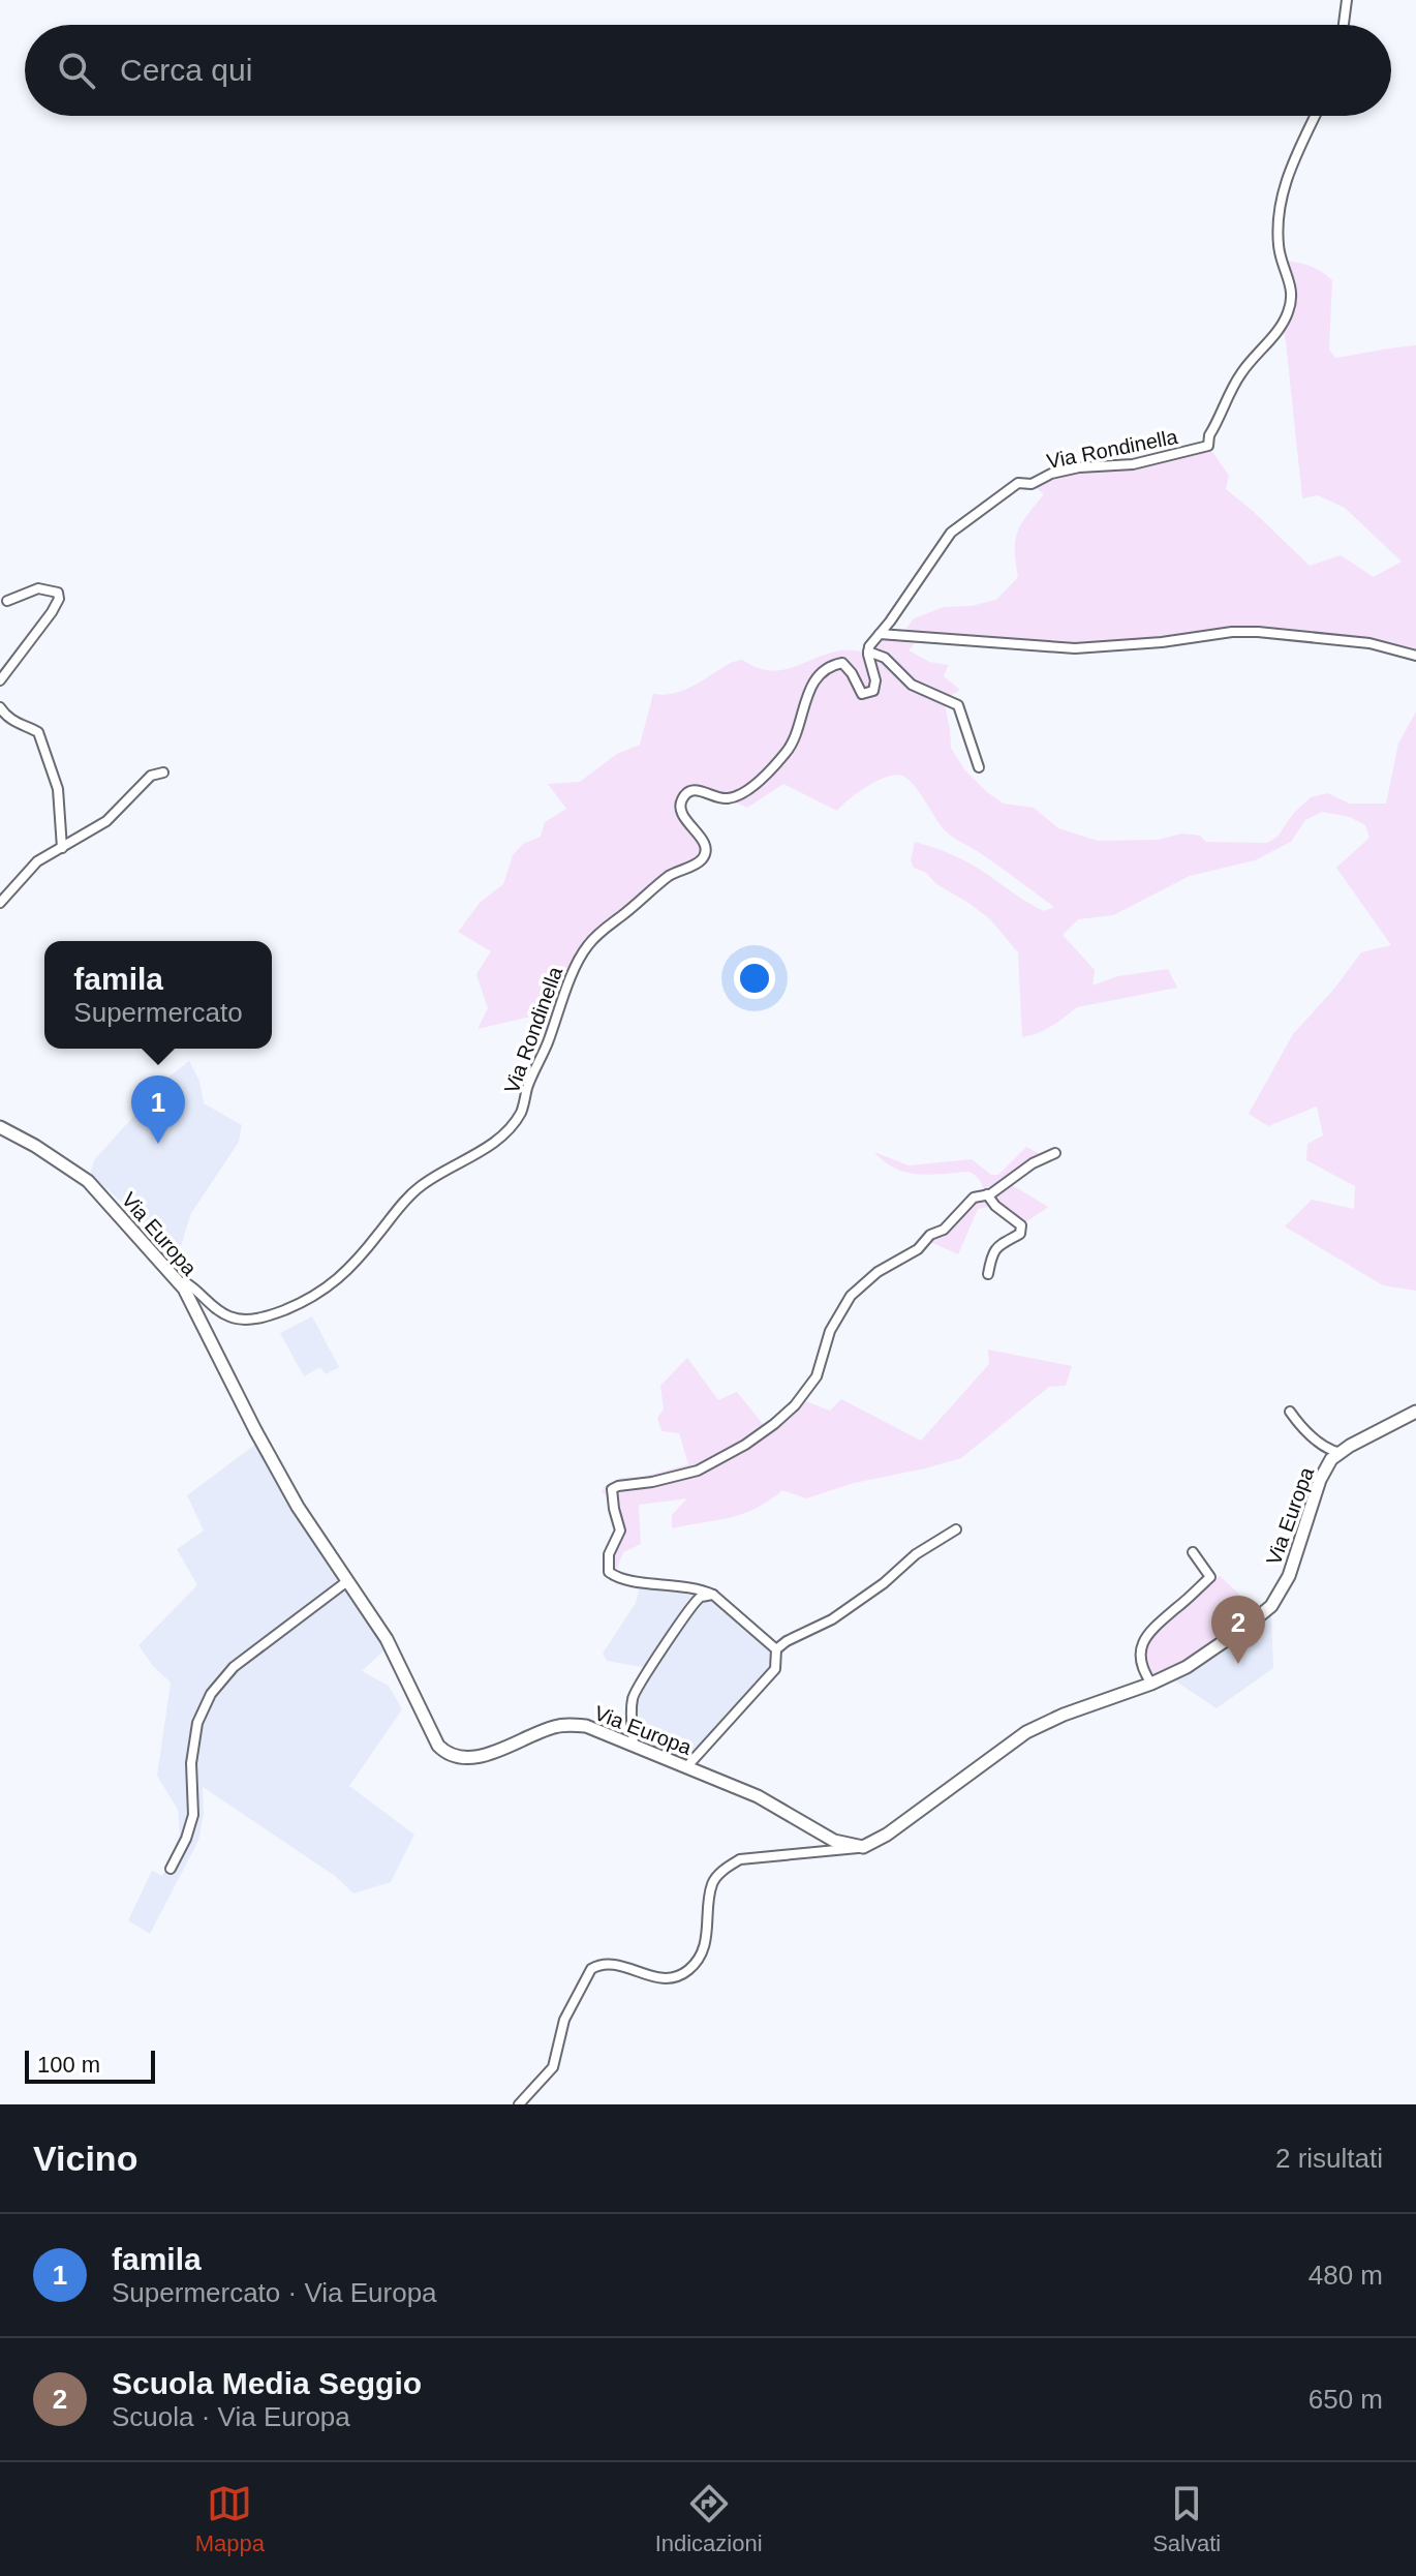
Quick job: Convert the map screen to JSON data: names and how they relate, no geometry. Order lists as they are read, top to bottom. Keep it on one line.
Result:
{"streets":{"main road":["Via Europa"],"street":["Via Rondinella"]},"crossings":[["Via Rondinella","Via Europa"]],"scale_bar":"100 m","page":{"search":"Cerca qui","popup":["famila","Supermercato"],"pins":["1","2"],"scale":"100 m","heading":["Vicino","2 risultati"],"list":[{"mark":"1","name":"famila","note":"Supermercato · Via Europa","value":"480 m"},{"mark":"2","name":"Scuola Media Seggio","note":"Scuola · Via Europa","value":"650 m"}],"nav":["Mappa","Indicazioni","Salvati"]}}
